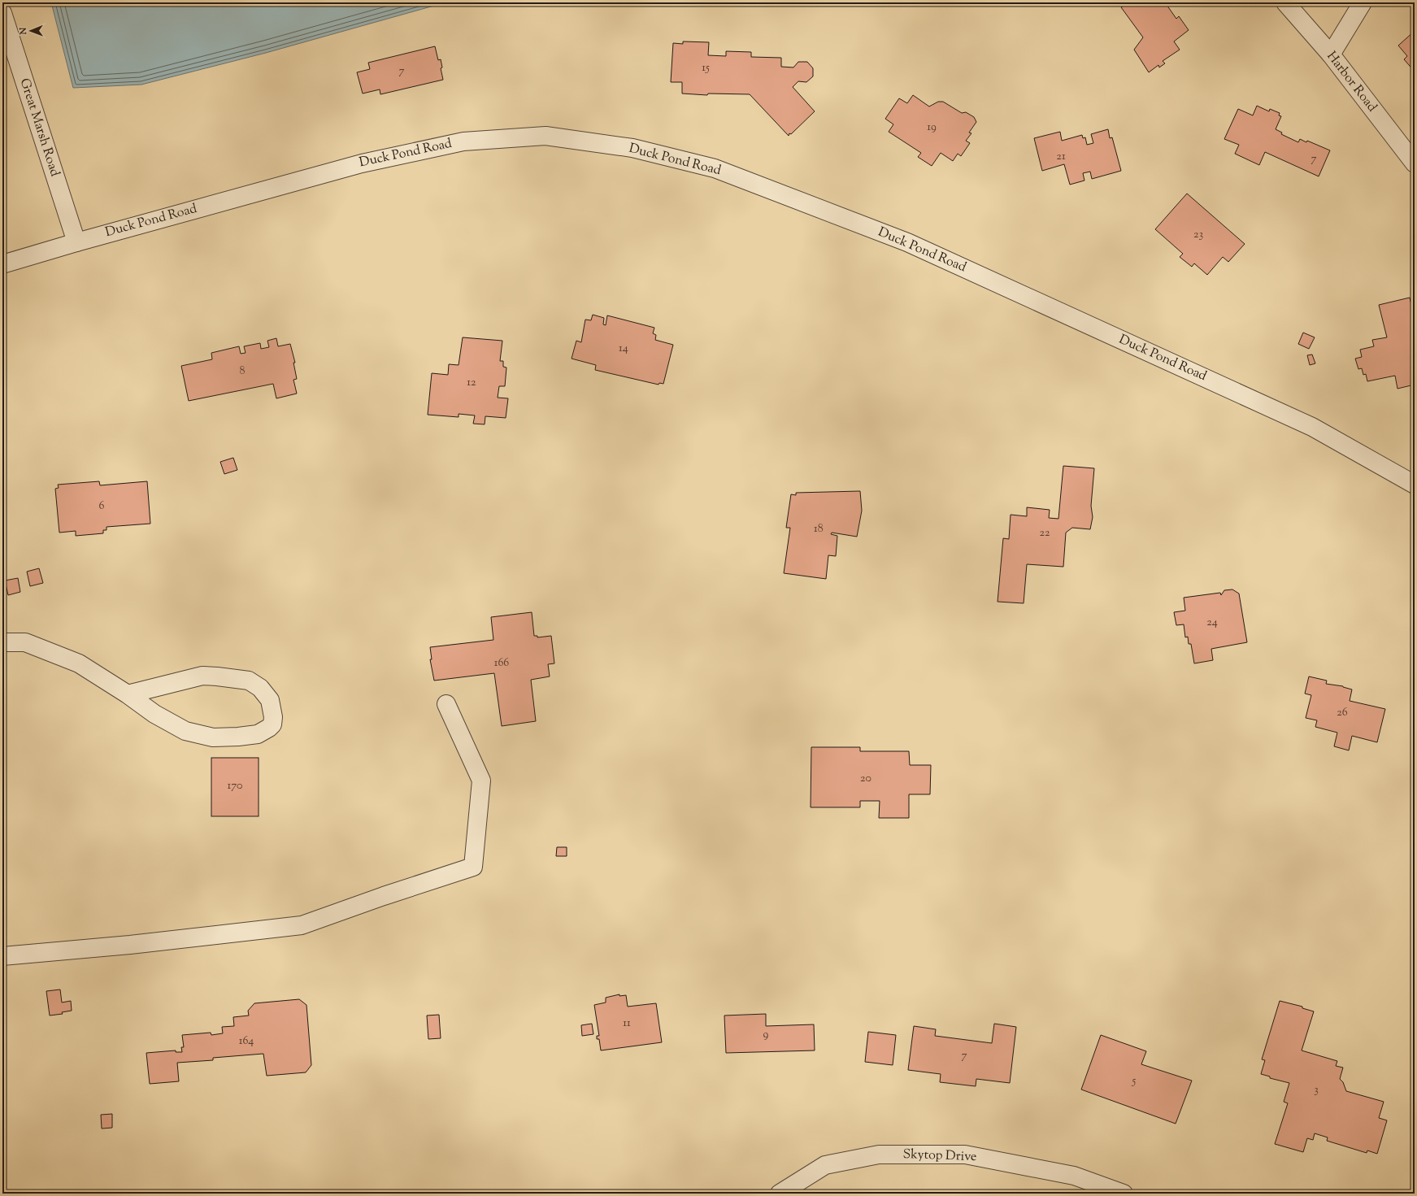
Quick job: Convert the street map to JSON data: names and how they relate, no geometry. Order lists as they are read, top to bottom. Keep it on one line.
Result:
{"streets":{"street":["Harbor Road","Great Marsh Road","Duck Pond Road","Skytop Drive"]},"crossings":[["Great Marsh Road","Duck Pond Road"]],"house_numbers":["15","7","19","21","7","23","14","8","12","6","18","22","24","166","26","20","170","11","9","164","7","5","3"],"north":"left"}
